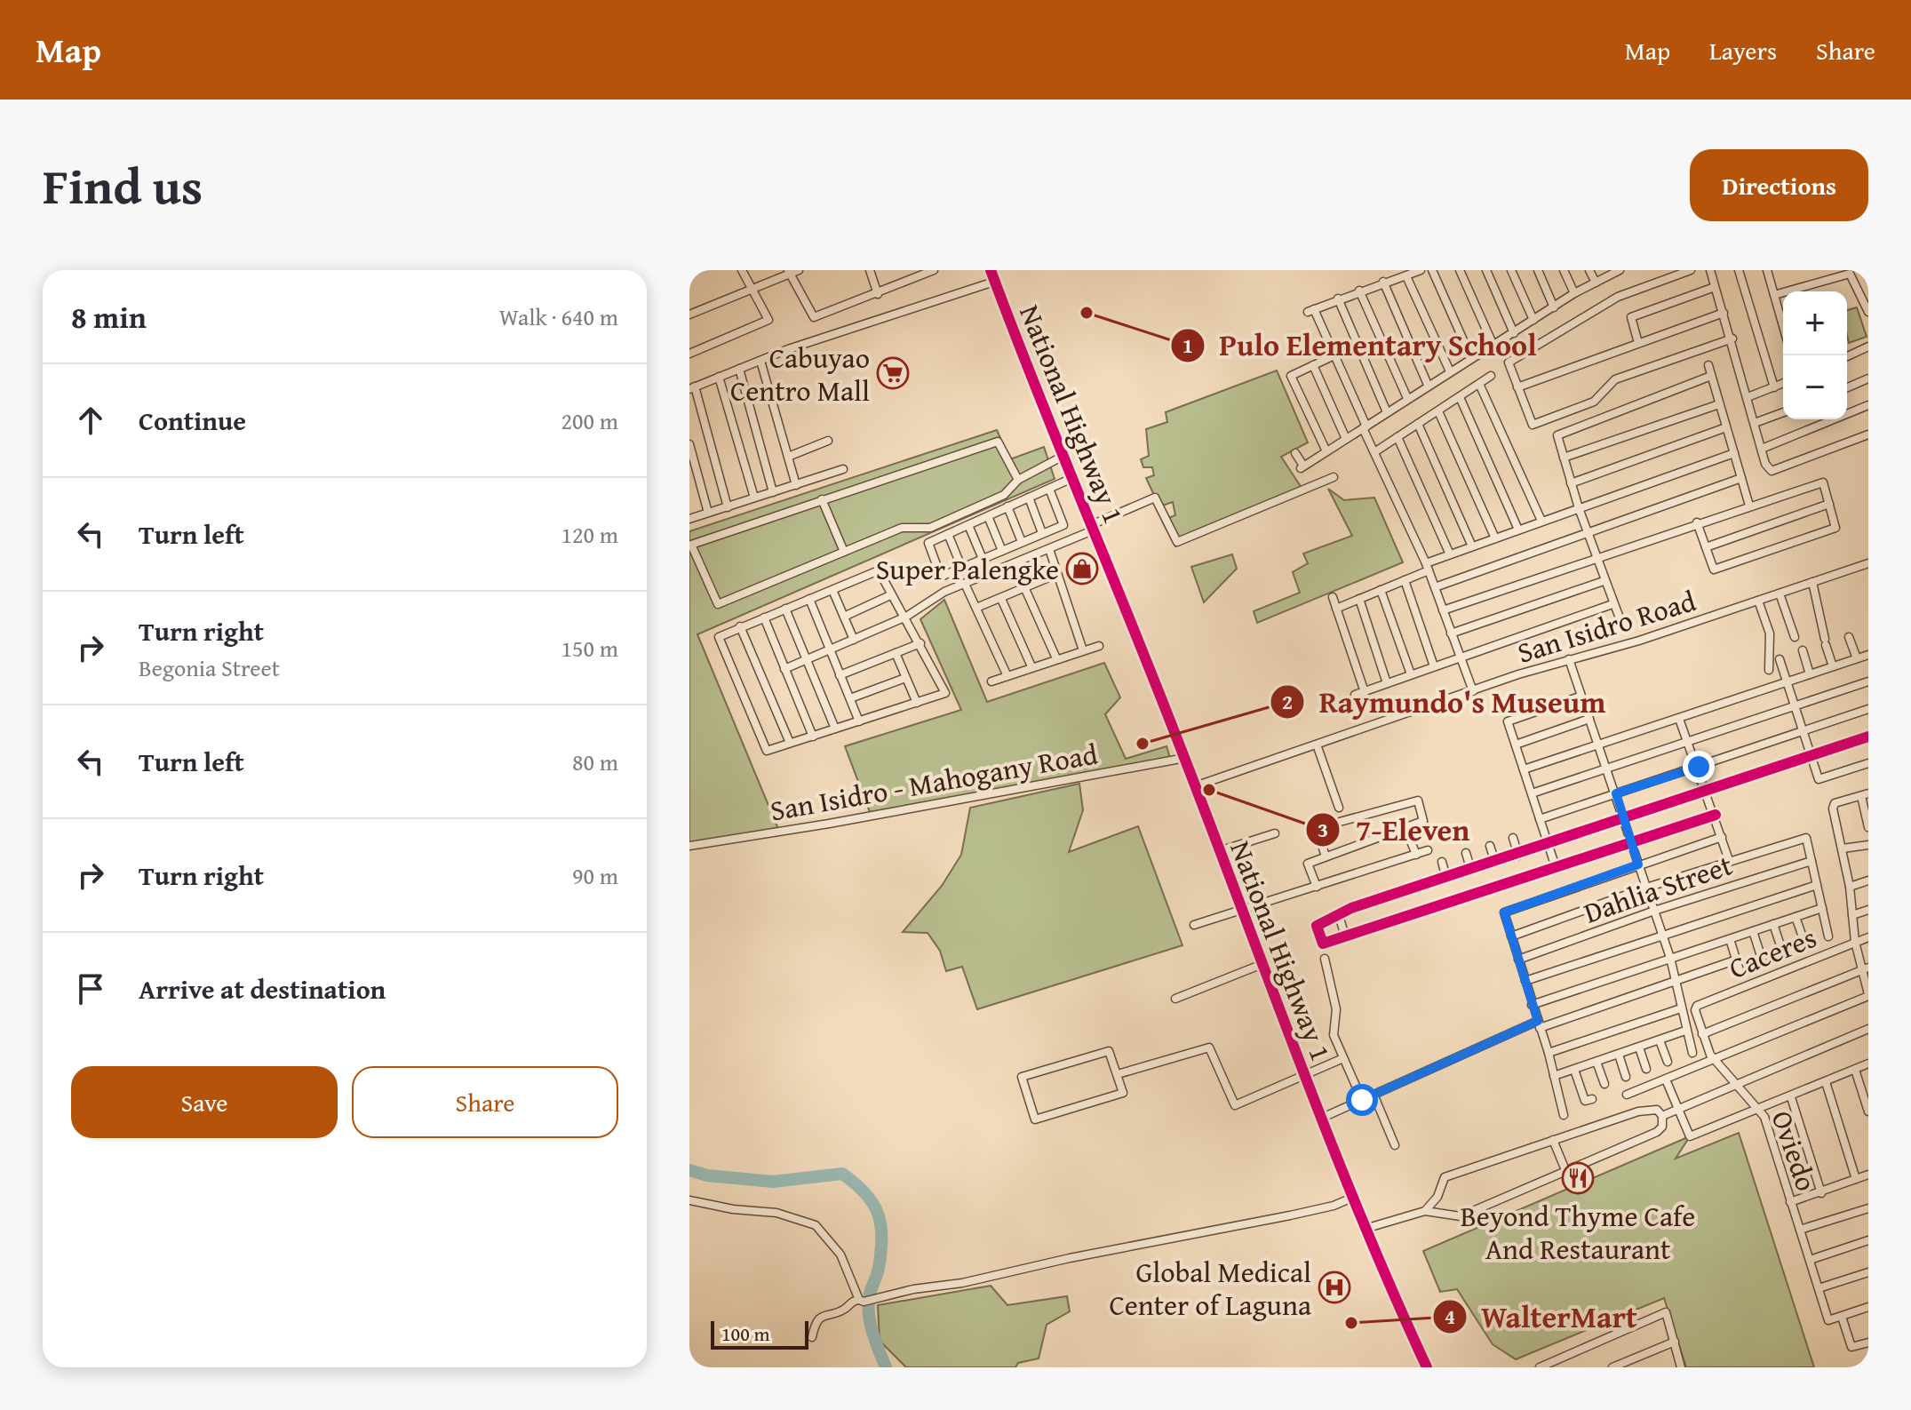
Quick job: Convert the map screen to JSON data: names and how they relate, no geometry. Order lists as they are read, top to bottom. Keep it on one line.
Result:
{"streets":{"highway":["National Highway 1"],"street":["San Isidro Road","San Isidro - Mahogany Road","Dahlia Street","Caceres","Oviedo"]},"crossings":[["National Highway 1","San Isidro Road"],["National Highway 1","San Isidro - Mahogany Road"],["Caceres","Oviedo"]],"places":{"other":["Pulo Elementary School","Raymundo's Museum","7-Eleven","WalterMart"],"supermarket":["Cabuyao Centro Mall"],"shop":["Super Palengke"],"restaurant":["Beyond Thyme Cafe And Restaurant"],"hospital":["Global Medical Center of Laguna"]},"scale_bar":"100 m","page":{"header":"Map","nav":["Map","Layers","Share"],"title":"Find us","buttons":["Directions",["Save","Share"]],"heading":["8 min","Walk · 640 m"],"map_buttons":["+","−"],"list":[["Continue","200 m"],["Turn left","120 m"],["Turn right","Begonia Street","150 m"],["Turn left","80 m"],["Turn right","90 m"],"Arrive at destination"],"scale":"100 m"}}
